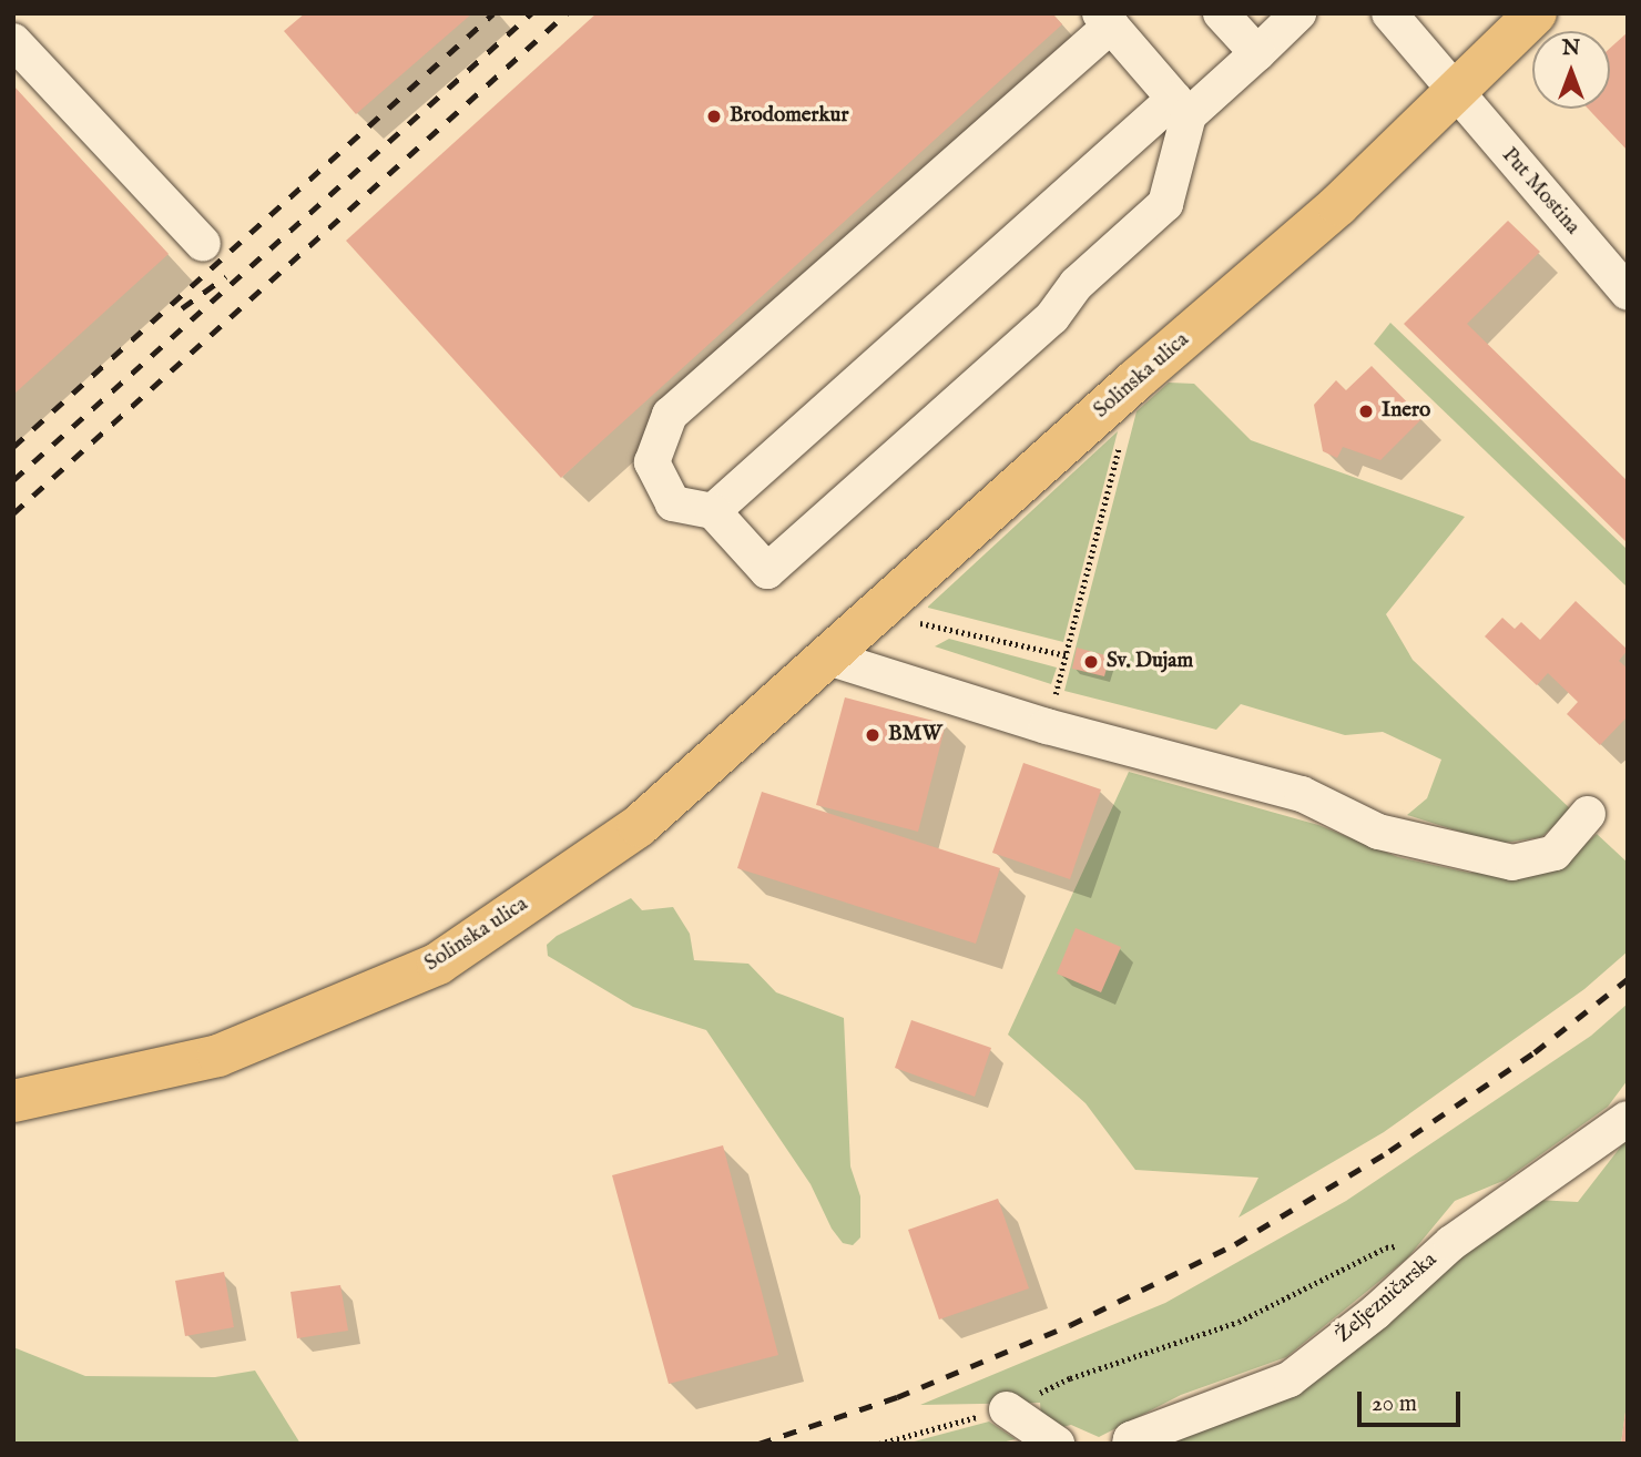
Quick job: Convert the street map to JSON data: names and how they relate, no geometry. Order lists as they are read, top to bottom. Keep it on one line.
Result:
{"streets":{"main road":["Solinska ulica"],"street":["Put Mostina","Željezničarska"]},"crossings":[["Put Mostina","Solinska ulica"]],"places":["Brodomerkur","Inero","Sv. Dujam","BMW"],"scale_bar":"20 m","north":"top"}
